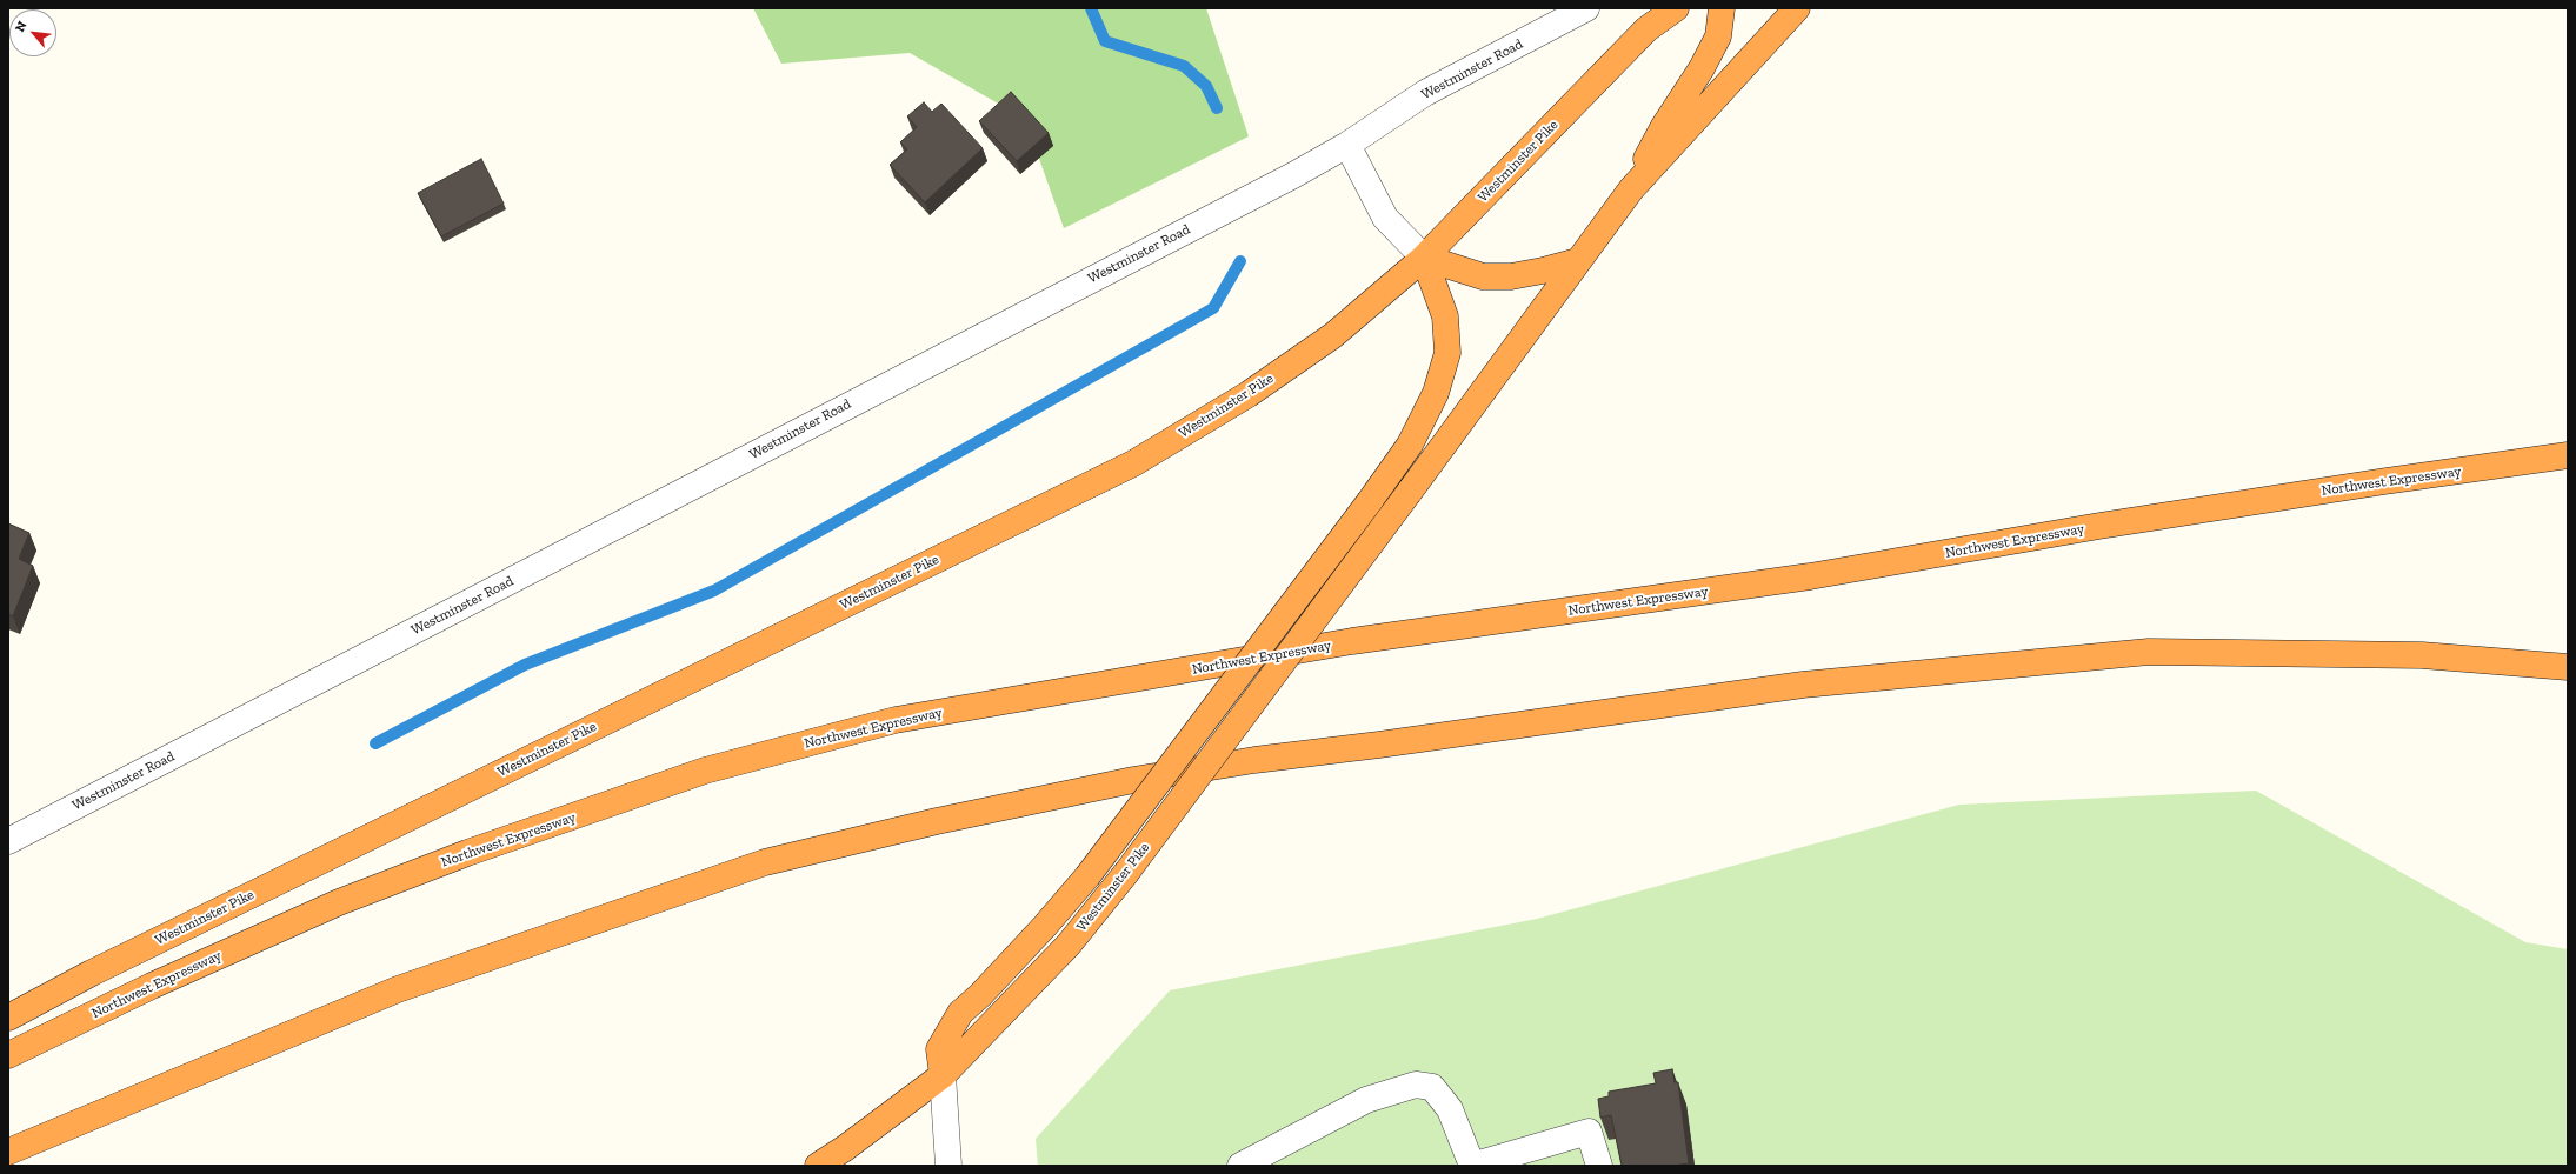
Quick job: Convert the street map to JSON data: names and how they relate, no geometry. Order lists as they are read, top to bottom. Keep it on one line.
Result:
{"streets":{"highway":["Westminster Pike","Northwest Expressway"],"street":["Westminster Road"]},"north":"top left"}
